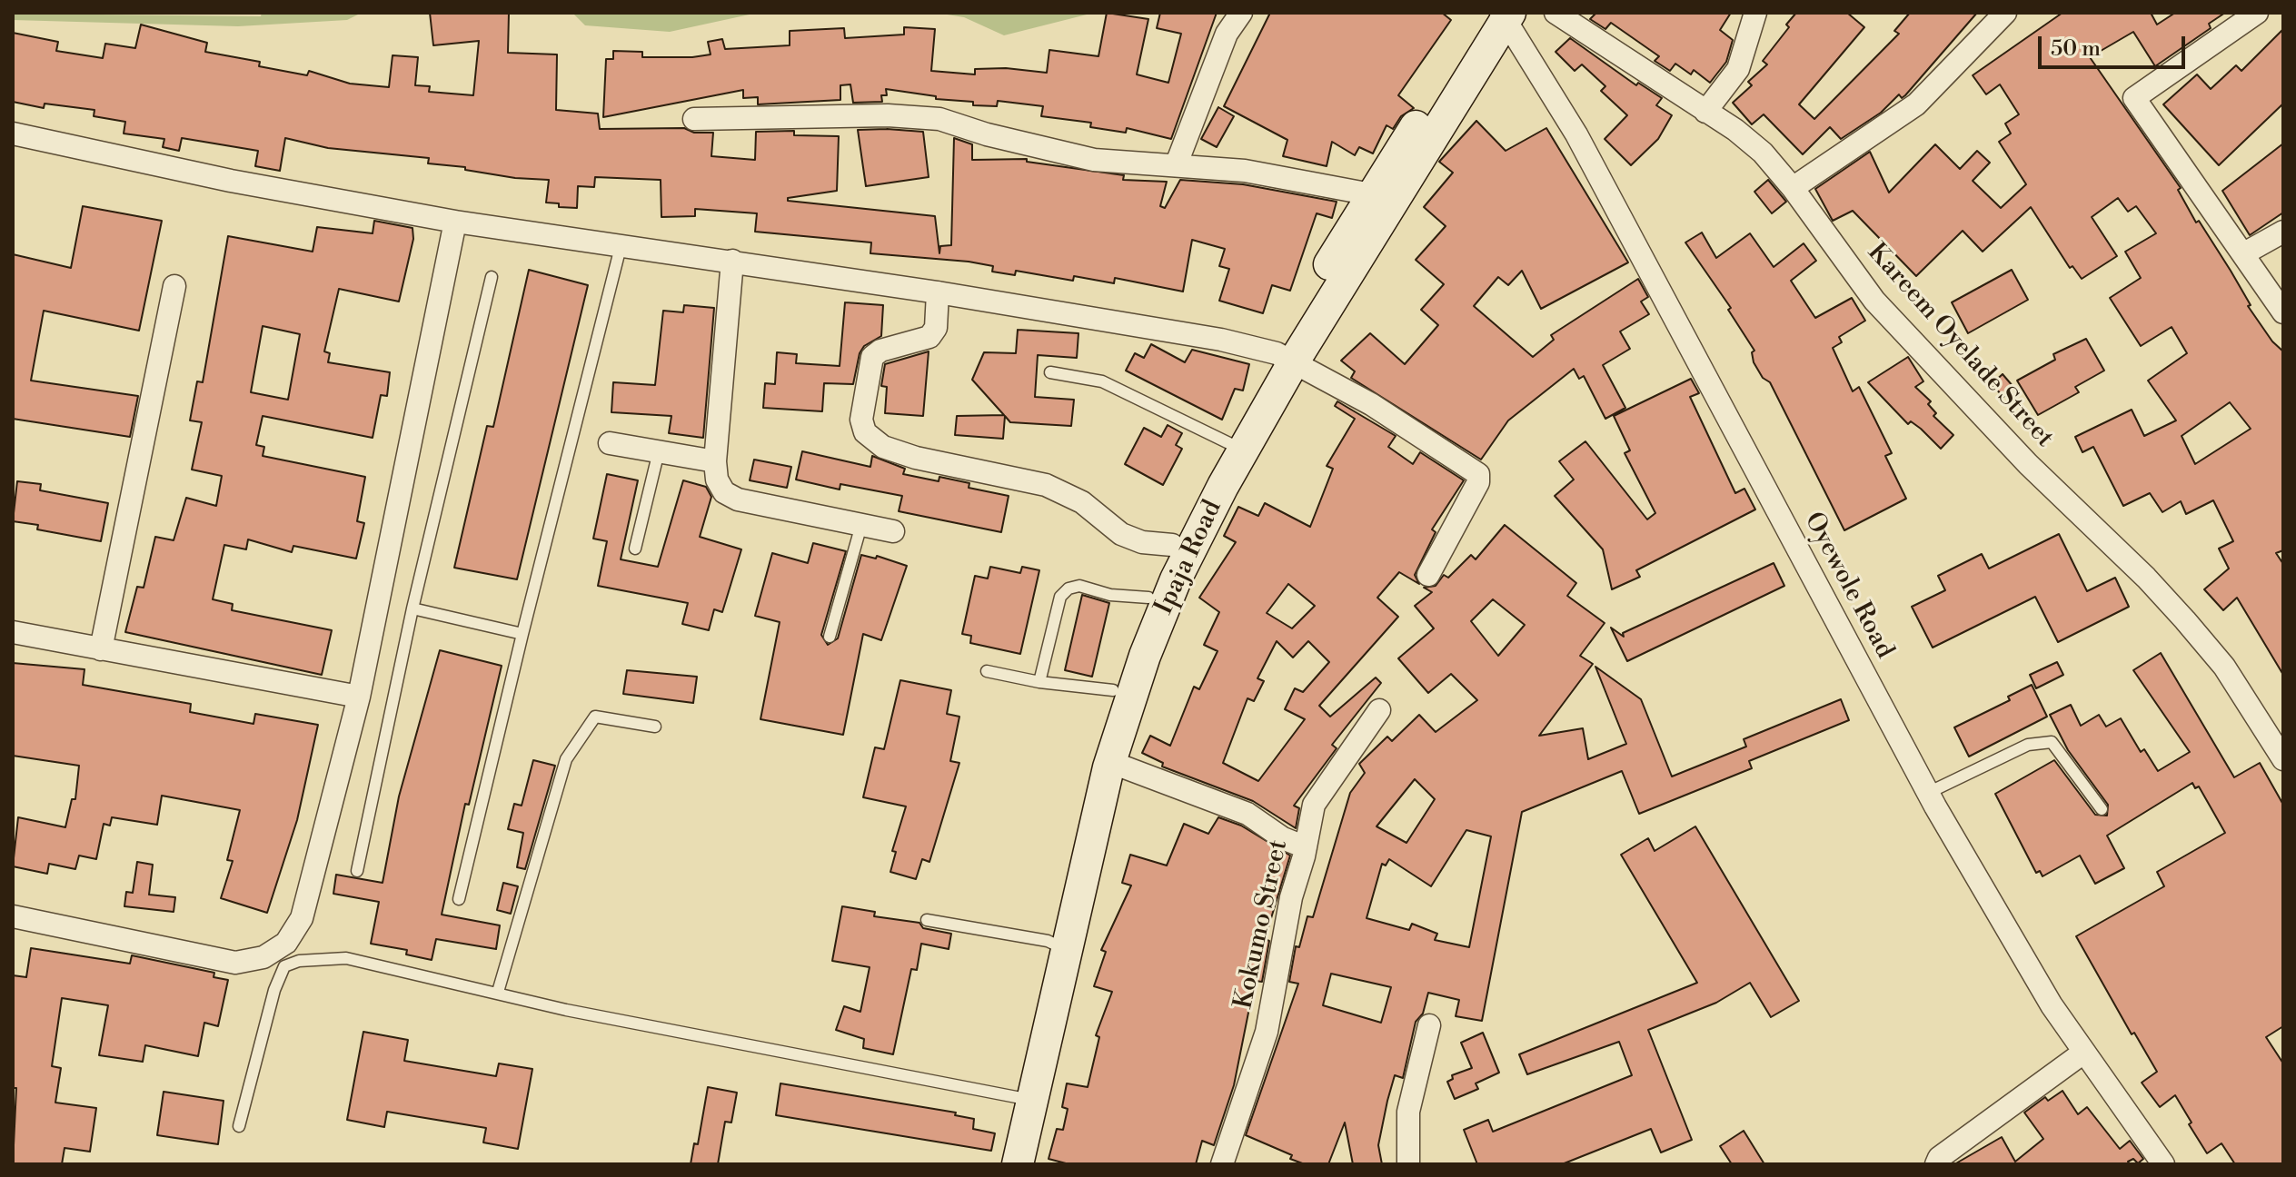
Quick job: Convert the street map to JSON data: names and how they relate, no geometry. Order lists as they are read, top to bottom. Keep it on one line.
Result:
{"streets":{"main road":["Ipaja Road"],"street":["Kareem Oyelade Street","Oyewole Road","Kokumo Street"]},"crossings":[["Ipaja Road","Oyewole Road"]],"scale_bar":"50 m"}
